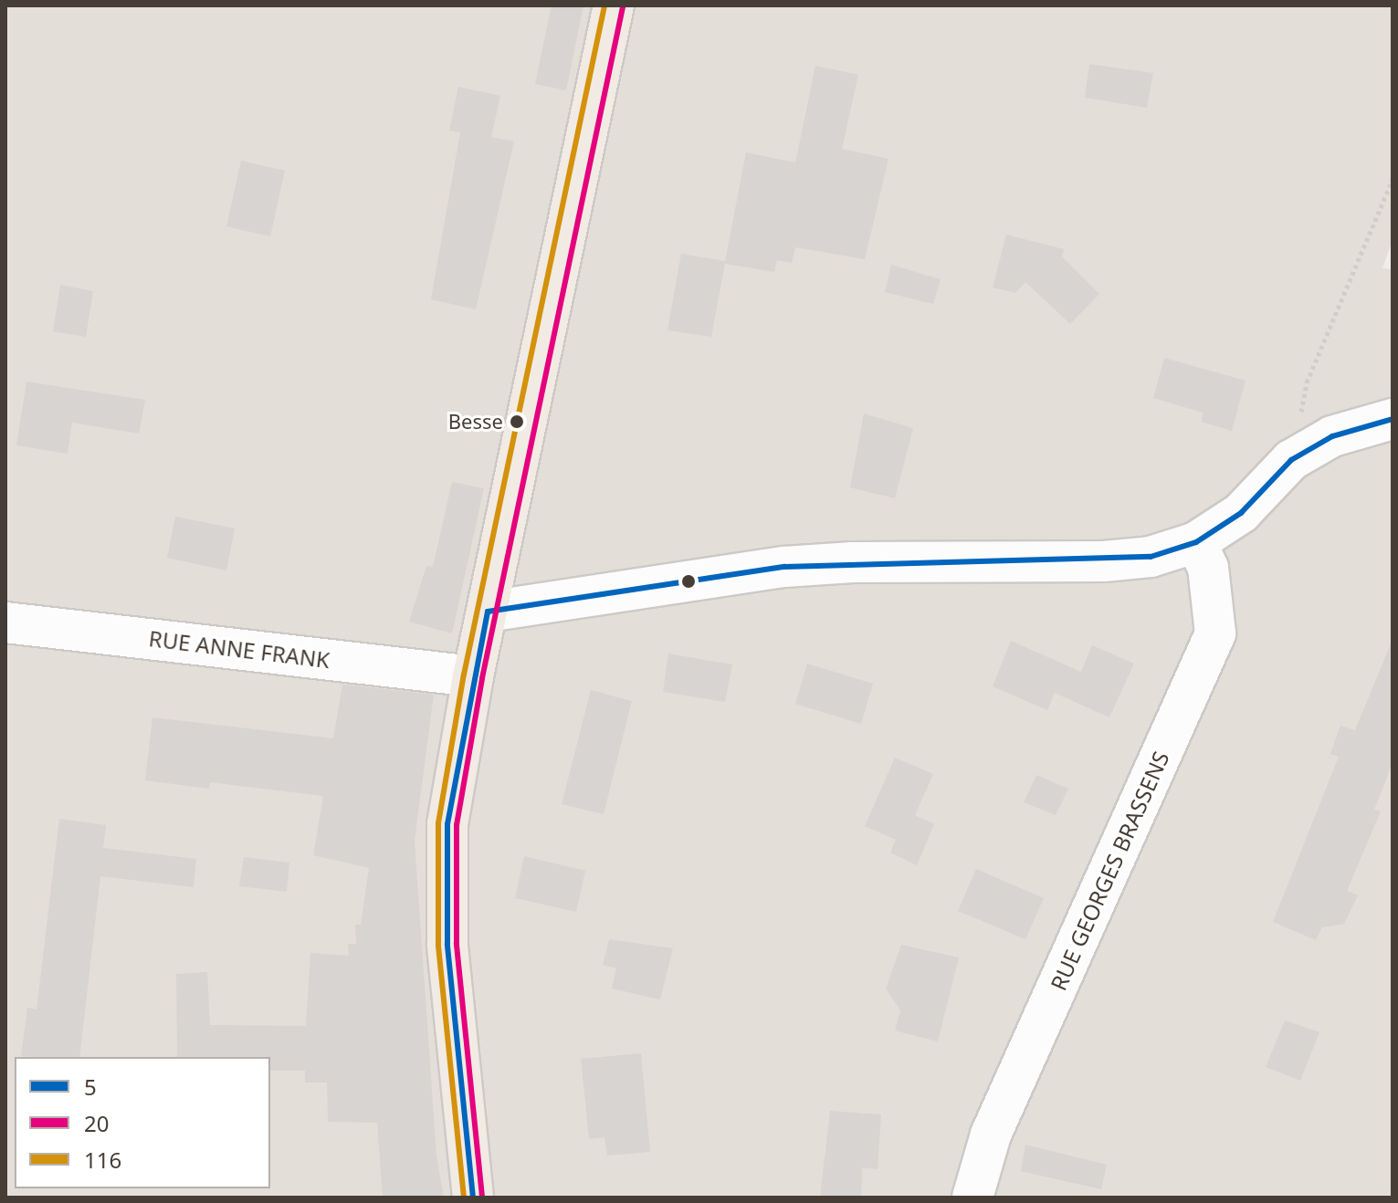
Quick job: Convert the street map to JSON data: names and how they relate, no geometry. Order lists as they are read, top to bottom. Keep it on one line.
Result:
{"streets":{"street":["RUE ANNE FRANK","RUE GEORGES BRASSENS"]},"places":["Besse"],"lines":["transit line 116","transit line 20","transit line 5"],"legend":["5","20","116"]}
